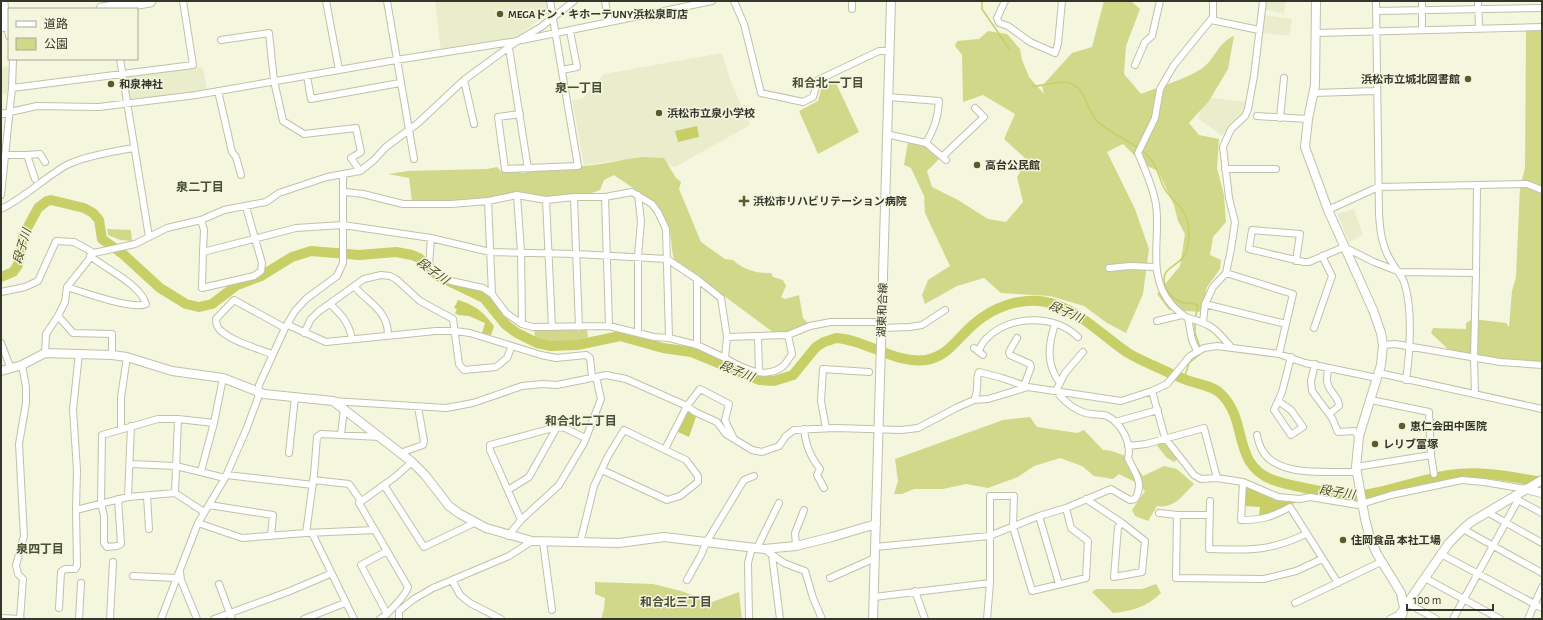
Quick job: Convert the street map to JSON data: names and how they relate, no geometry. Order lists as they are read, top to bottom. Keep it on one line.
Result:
{"streets":{"street":["湖東和合線"]},"districts":["和合北一丁目","泉一丁目","泉二丁目","和合北二丁目","泉四丁目","和合北三丁目"],"water":["段子川"],"places":{"other":["MEGAドン・キホーテUNY浜松泉町店","浜松市立城北図書館","和泉神社","浜松市立泉小学校","高台公民館","恵仁会田中医院","レリブ富塚","住岡食品 本社工場"],"health":["浜松市リハビリテーション病院"]},"legend":["道路","公園"],"scale_bar":"100 m"}
